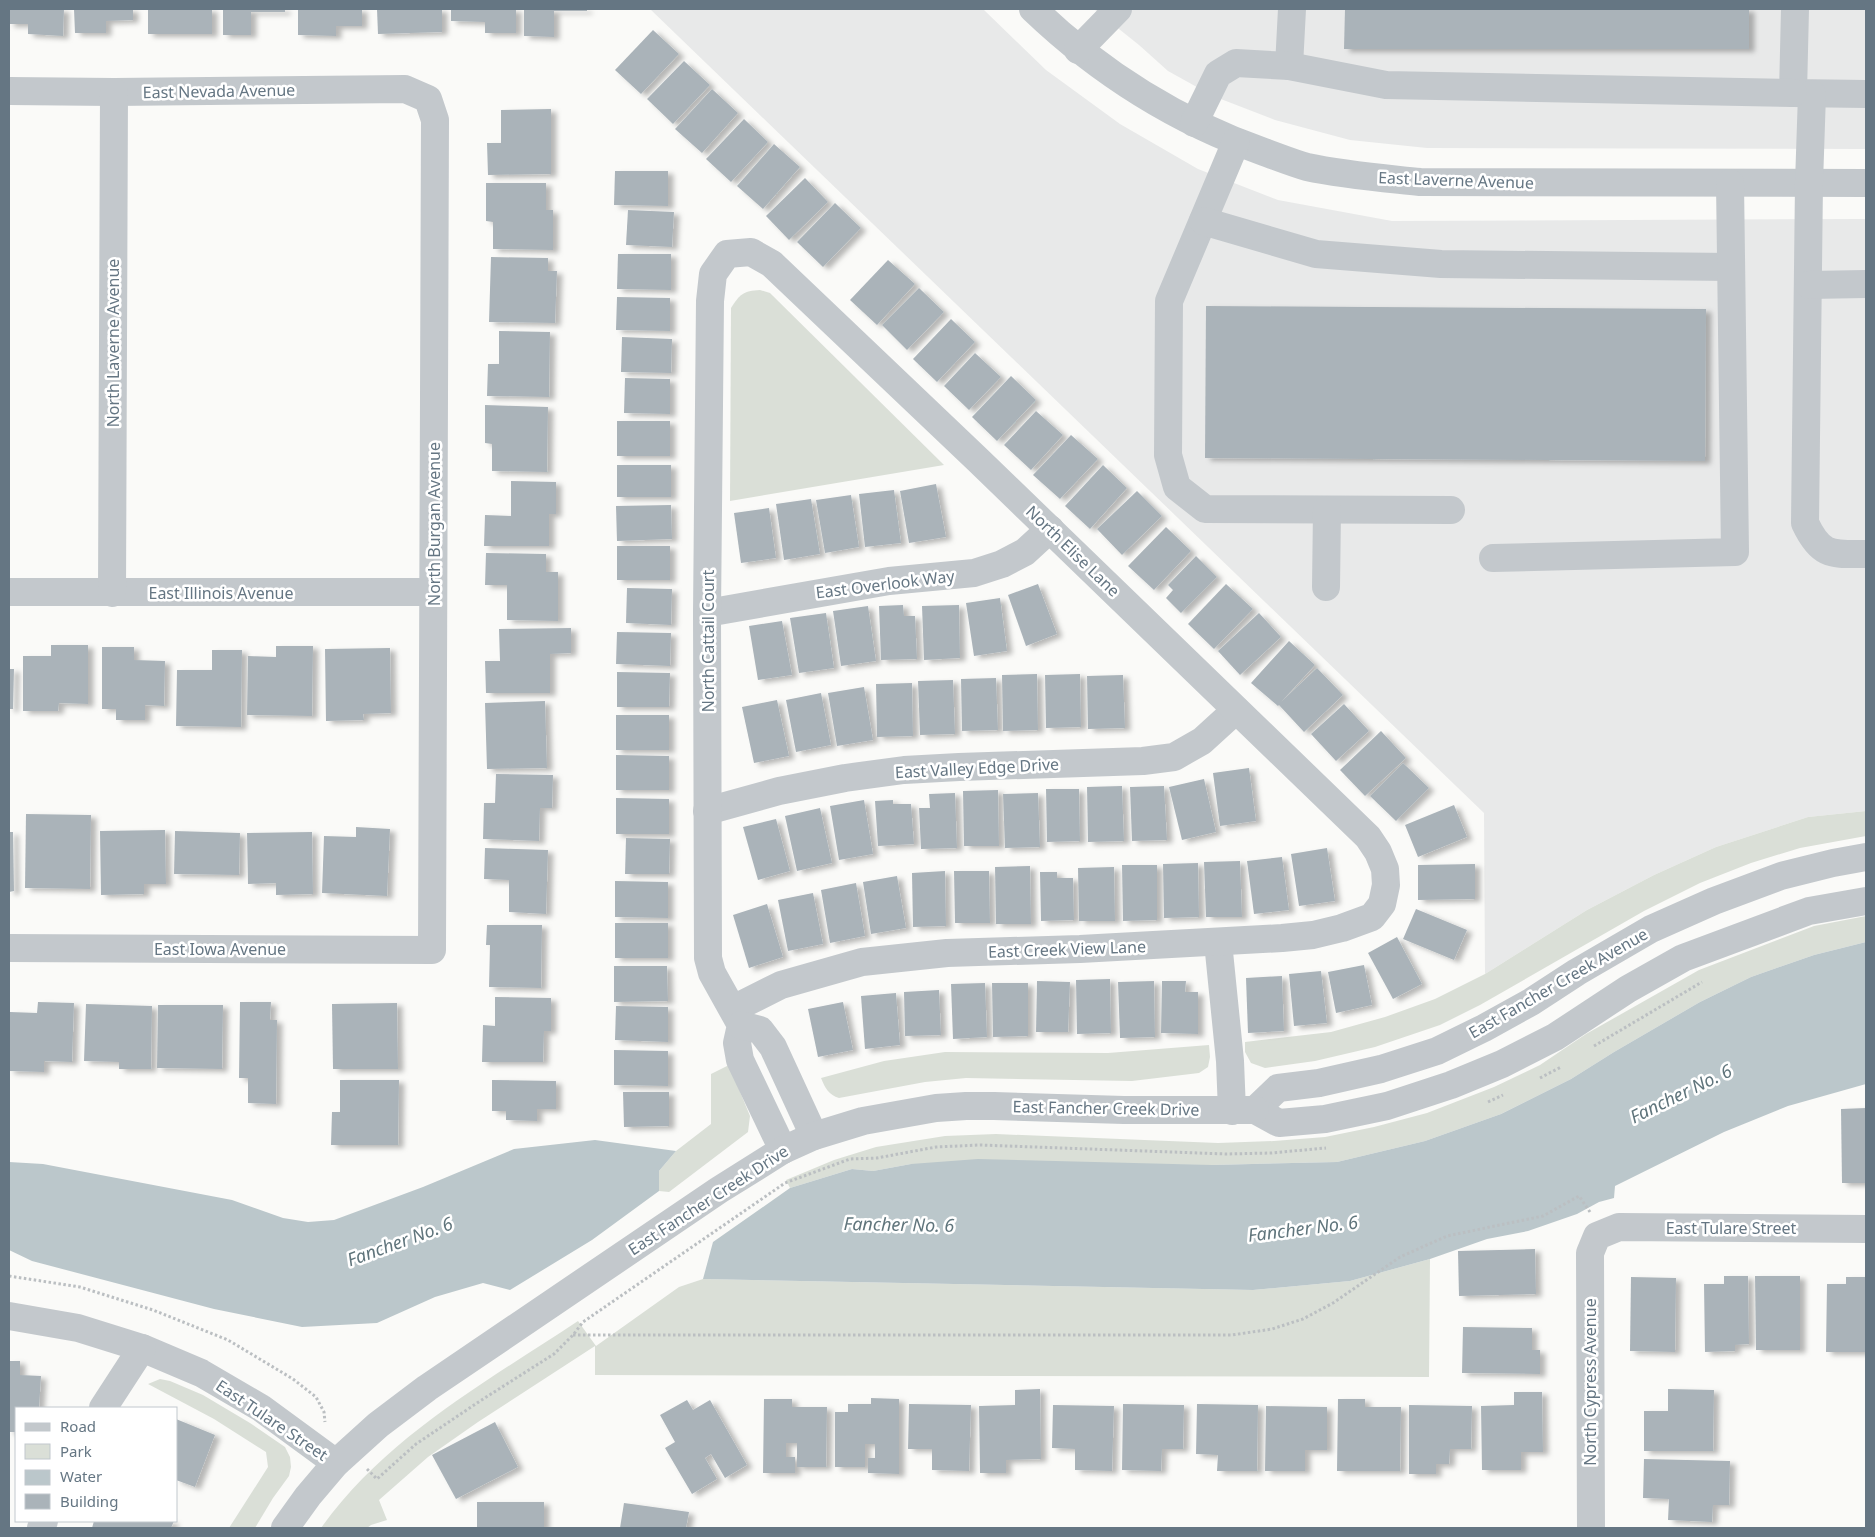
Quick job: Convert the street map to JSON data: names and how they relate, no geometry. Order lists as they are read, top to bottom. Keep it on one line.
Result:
{"streets":{"street":["East Nevada Avenue","East Laverne Avenue","North Laverne Avenue","North Burgan Avenue","North Elise Lane","East Overlook Way","East Illinois Avenue","North Cattail Court","East Valley Edge Drive","East Iowa Avenue","East Creek View Lane","East Fancher Creek Avenue","East Fancher Creek Drive","East Tulare Street","North Cypress Avenue"]},"crossings":[["East Nevada Avenue","North Laverne Avenue"],["East Nevada Avenue","North Burgan Avenue"],["North Laverne Avenue","East Illinois Avenue"],["North Burgan Avenue","East Illinois Avenue"],["North Burgan Avenue","East Iowa Avenue"],["North Elise Lane","East Overlook Way"],["North Elise Lane","North Cattail Court"],["North Elise Lane","East Valley Edge Drive"],["North Elise Lane","East Creek View Lane"],["East Overlook Way","North Cattail Court"],["North Cattail Court","East Valley Edge Drive"],["North Cattail Court","East Creek View Lane"],["East Fancher Creek Avenue","East Fancher Creek Drive"],["East Fancher Creek Drive","East Tulare Street"],["East Tulare Street","North Cypress Avenue"]],"water":["Fancher No. 6"],"legend":["Road","Park","Water","Building"]}
